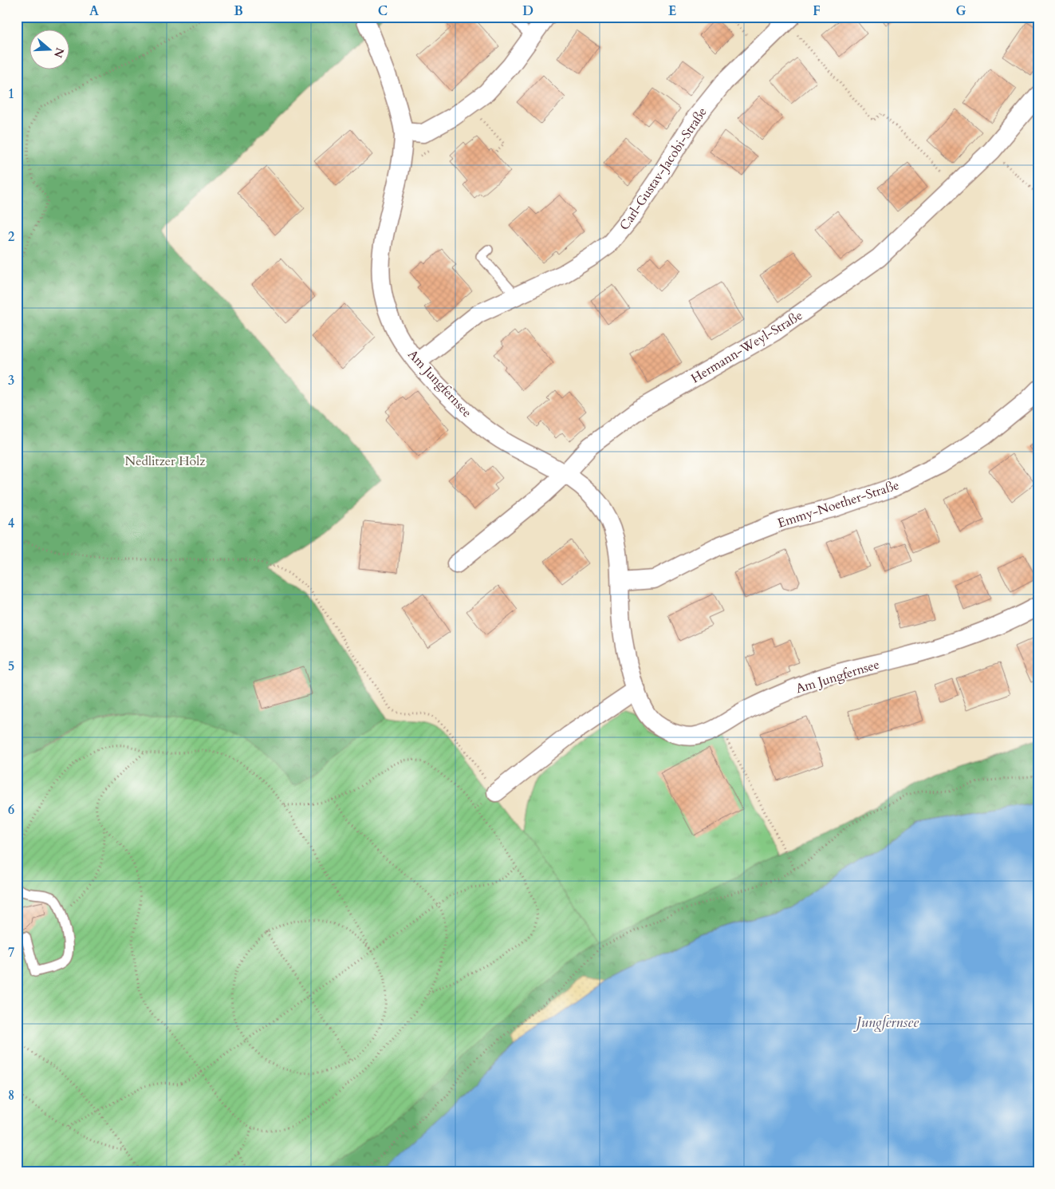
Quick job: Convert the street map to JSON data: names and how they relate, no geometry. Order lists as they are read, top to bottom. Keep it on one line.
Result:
{"streets":{"street":["Carl-Gustav-Jacobi-Straße","Hermann-Weyl-Straße","Am Jungfernsee","Emmy-Noether-Straße"]},"crossings":[["Carl-Gustav-Jacobi-Straße","Am Jungfernsee"],["Hermann-Weyl-Straße","Am Jungfernsee"],["Am Jungfernsee","Emmy-Noether-Straße"]],"water":["Jungfernsee"],"parks":["Nedlitzer Holz"],"north":"right","grid":{"columns":["A","B","C","D","E","F","G"],"rows":["1","2","3","4","5","6","7","8"]}}
